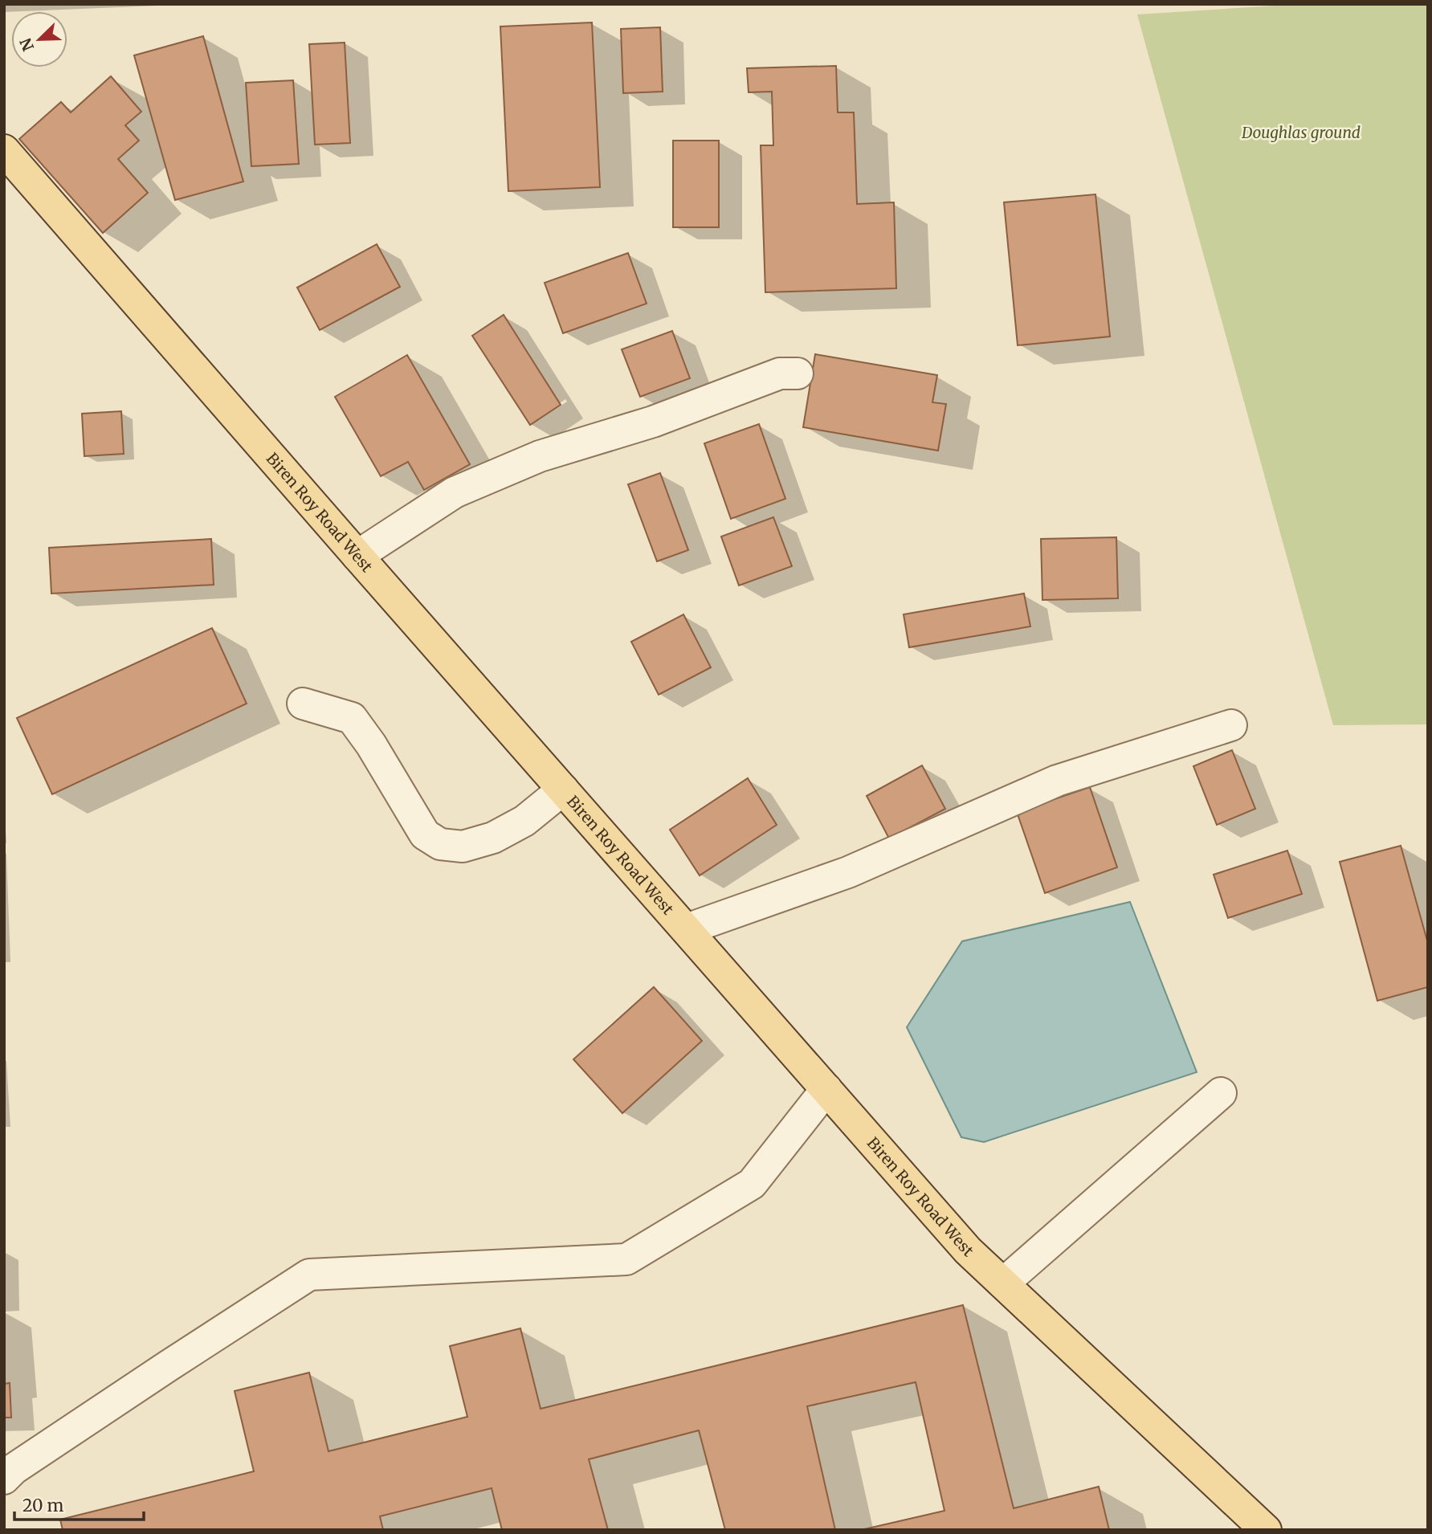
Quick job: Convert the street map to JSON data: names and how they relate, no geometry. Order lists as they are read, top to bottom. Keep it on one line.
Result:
{"streets":{"main road":["Biren Roy Road West"]},"parks":["Doughlas ground"],"scale_bar":"20 m","north":"bottom left"}
